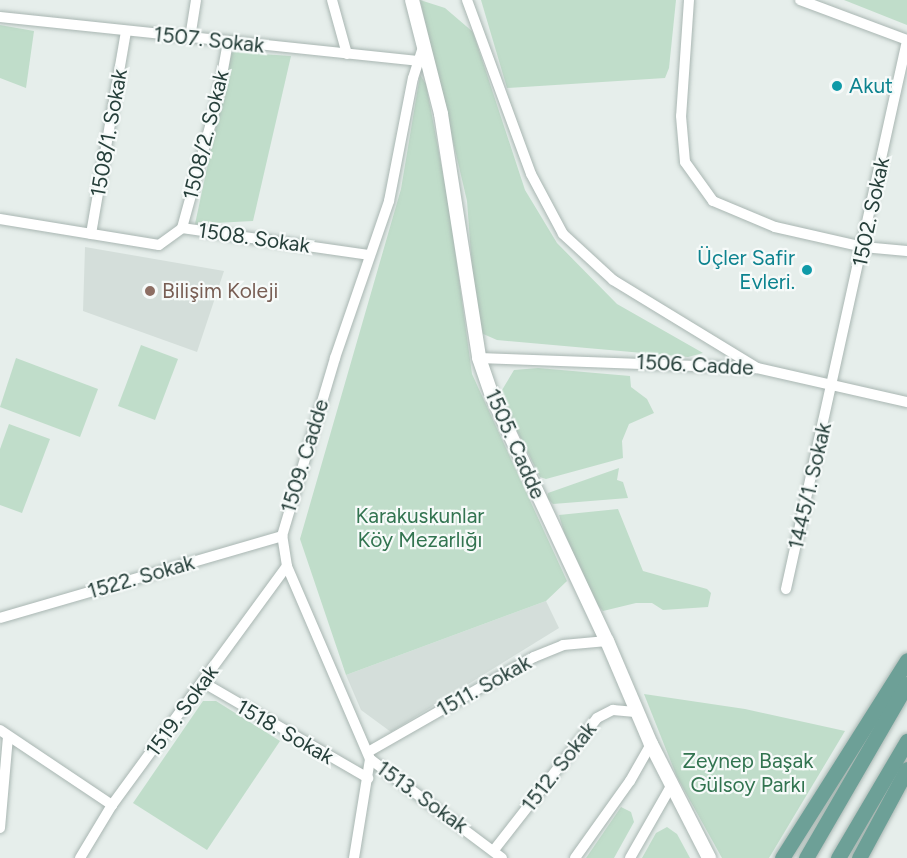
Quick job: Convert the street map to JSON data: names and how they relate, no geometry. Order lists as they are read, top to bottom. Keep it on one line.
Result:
{"streets":{"street":["1507. Sokak","1508/1. Sokak","1508/2. Sokak","1502. Sokak","1508. Sokak","1506. Cadde","1505. Cadde","1509. Cadde","1445/1. Sokak","1522. Sokak","1511. Sokak","1519. Sokak","1518. Sokak","1512. Sokak","1513. Sokak"]},"crossings":[["1507. Sokak","1508/1. Sokak"],["1507. Sokak","1508/2. Sokak"],["1507. Sokak","1505. Cadde"],["1507. Sokak","1509. Cadde"],["1508/1. Sokak","1508. Sokak"],["1508/2. Sokak","1508. Sokak"],["1502. Sokak","1506. Cadde"],["1502. Sokak","1445/1. Sokak"],["1508. Sokak","1509. Cadde"],["1506. Cadde","1505. Cadde"],["1506. Cadde","1445/1. Sokak"],["1505. Cadde","1509. Cadde"],["1505. Cadde","1511. Sokak"],["1505. Cadde","1512. Sokak"],["1509. Cadde","1522. Sokak"],["1509. Cadde","1511. Sokak"],["1509. Cadde","1519. Sokak"],["1509. Cadde","1518. Sokak"],["1509. Cadde","1513. Sokak"],["1511. Sokak","1513. Sokak"],["1519. Sokak","1518. Sokak"],["1512. Sokak","1513. Sokak"]],"parks":["Karakuskunlar Köy Mezarlığı","Zeynep Başak Gülsoy Parkı"],"places":["Akut","Üçler Safir Evleri.","Bilişim Koleji"]}
